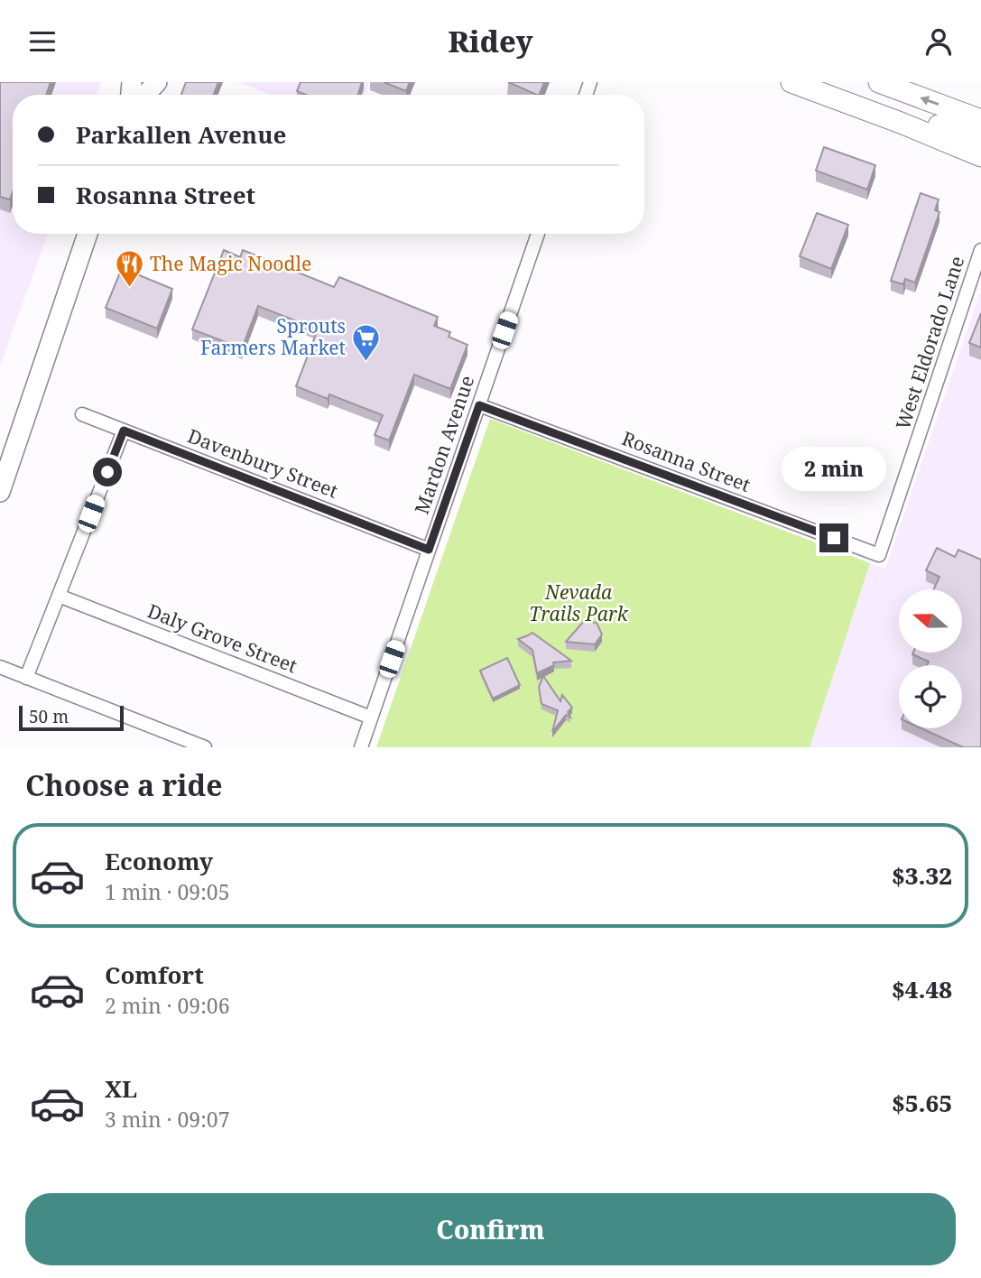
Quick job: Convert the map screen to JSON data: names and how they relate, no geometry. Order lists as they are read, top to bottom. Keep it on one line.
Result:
{"streets":{"street":["West Eldorado Lane","Mardon Avenue","Rosanna Street","Davenbury Street","Daly Grove Street"]},"crossings":[["West Eldorado Lane","Rosanna Street"],["Mardon Avenue","Rosanna Street"],["Mardon Avenue","Davenbury Street"],["Mardon Avenue","Daly Grove Street"]],"parks":["Nevada Trails Park"],"places":{"restaurant":["The Magic Noodle"],"supermarket":["Sprouts Farmers Market"]},"scale_bar":"50 m","north":"left","page":{"header":"Ridey","banner":["Parkallen Avenue","Rosanna Street"],"bubble":"2 min","scale":"50 m","heading":"Choose a ride","list":[{"name":"Economy","note":"1 min · 09:05","value":"$3.32"},{"name":"Comfort","note":"2 min · 09:06","value":"$4.48"},{"name":"XL","note":"3 min · 09:07","value":"$5.65"}],"buttons":"Confirm"}}
